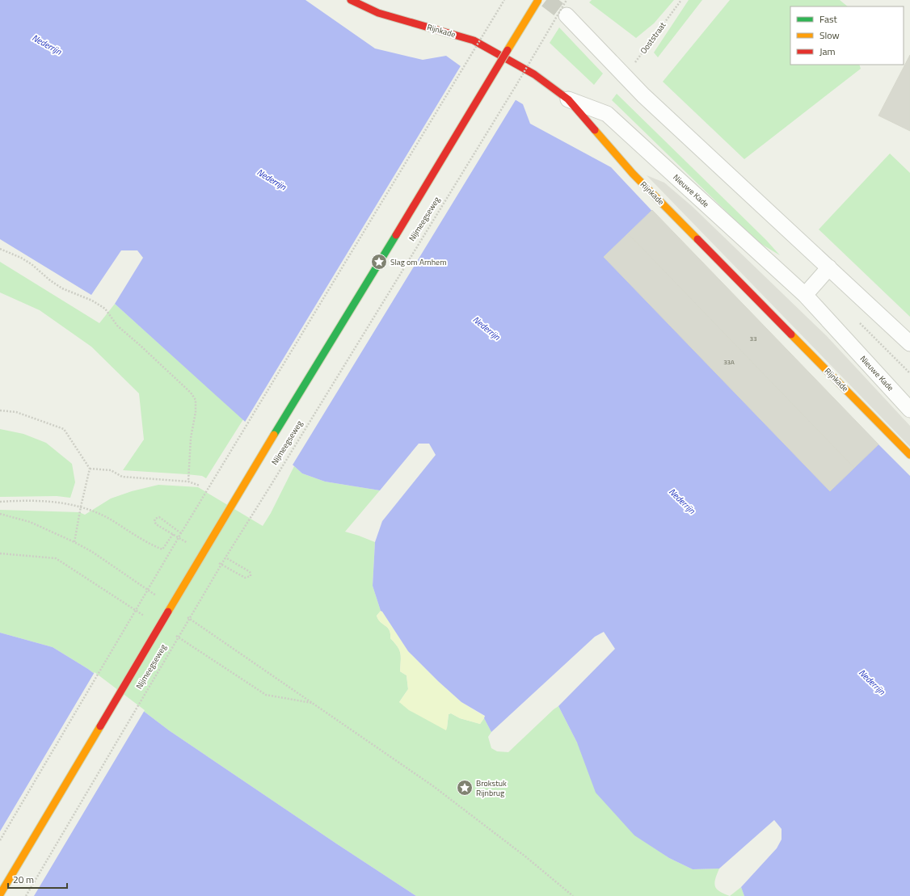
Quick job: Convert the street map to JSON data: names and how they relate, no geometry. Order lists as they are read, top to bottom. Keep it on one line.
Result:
{"streets":{"main road":["Rijnkade","Nijmeegseweg"],"street":["Nieuwe Kade"],"path":["Ooststraat"]},"crossings":[["Rijnkade","Nieuwe Kade"]],"water":["Nederrijn"],"places":{"place":["Slag om Arnhem","Brokstuk Rijnbrug"]},"house_numbers":["33","33A"],"legend":["Fast","Slow","Jam"],"scale_bar":"20 m"}
